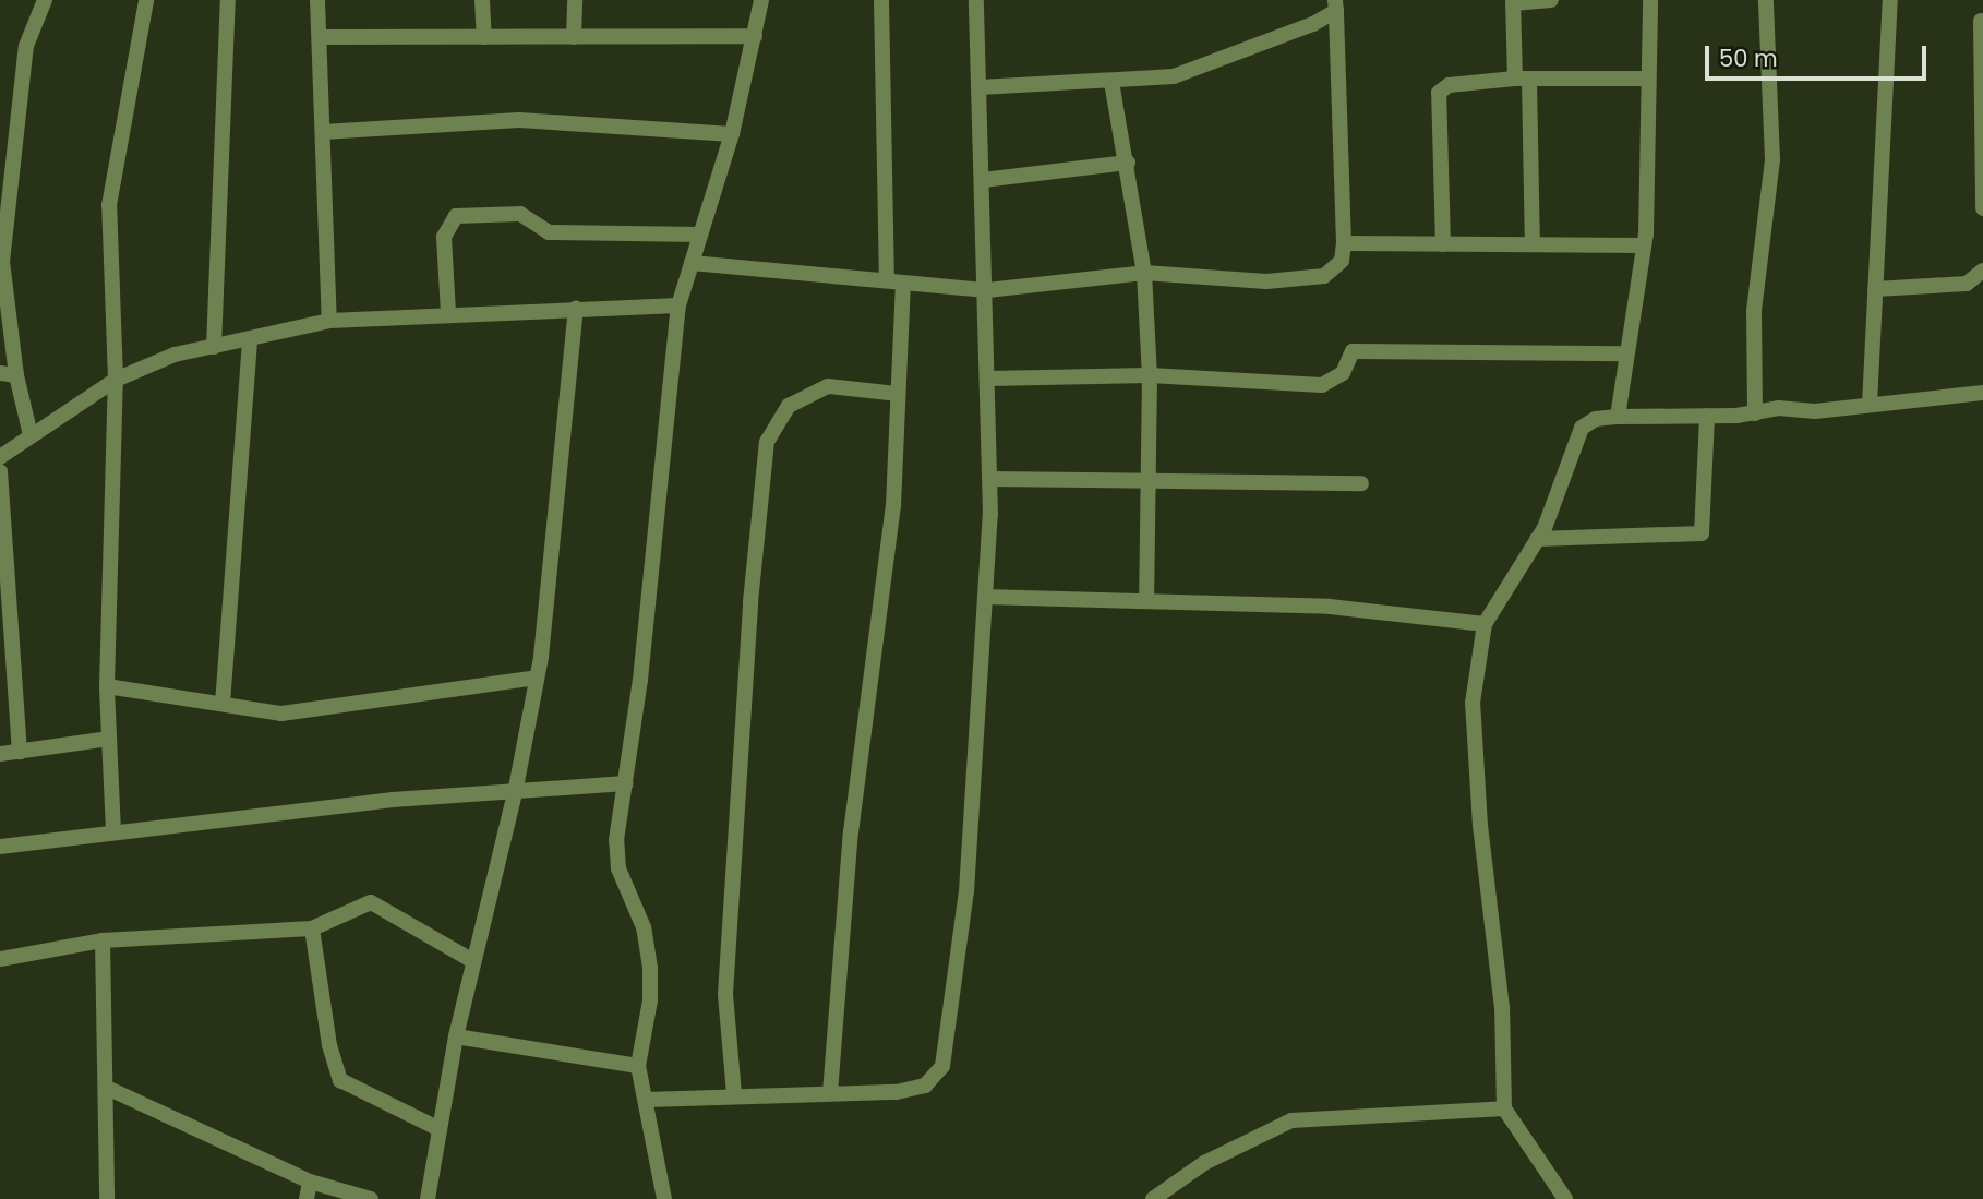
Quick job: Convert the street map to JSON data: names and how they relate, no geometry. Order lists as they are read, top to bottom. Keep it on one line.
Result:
{"scale_bar":"50 m"}
